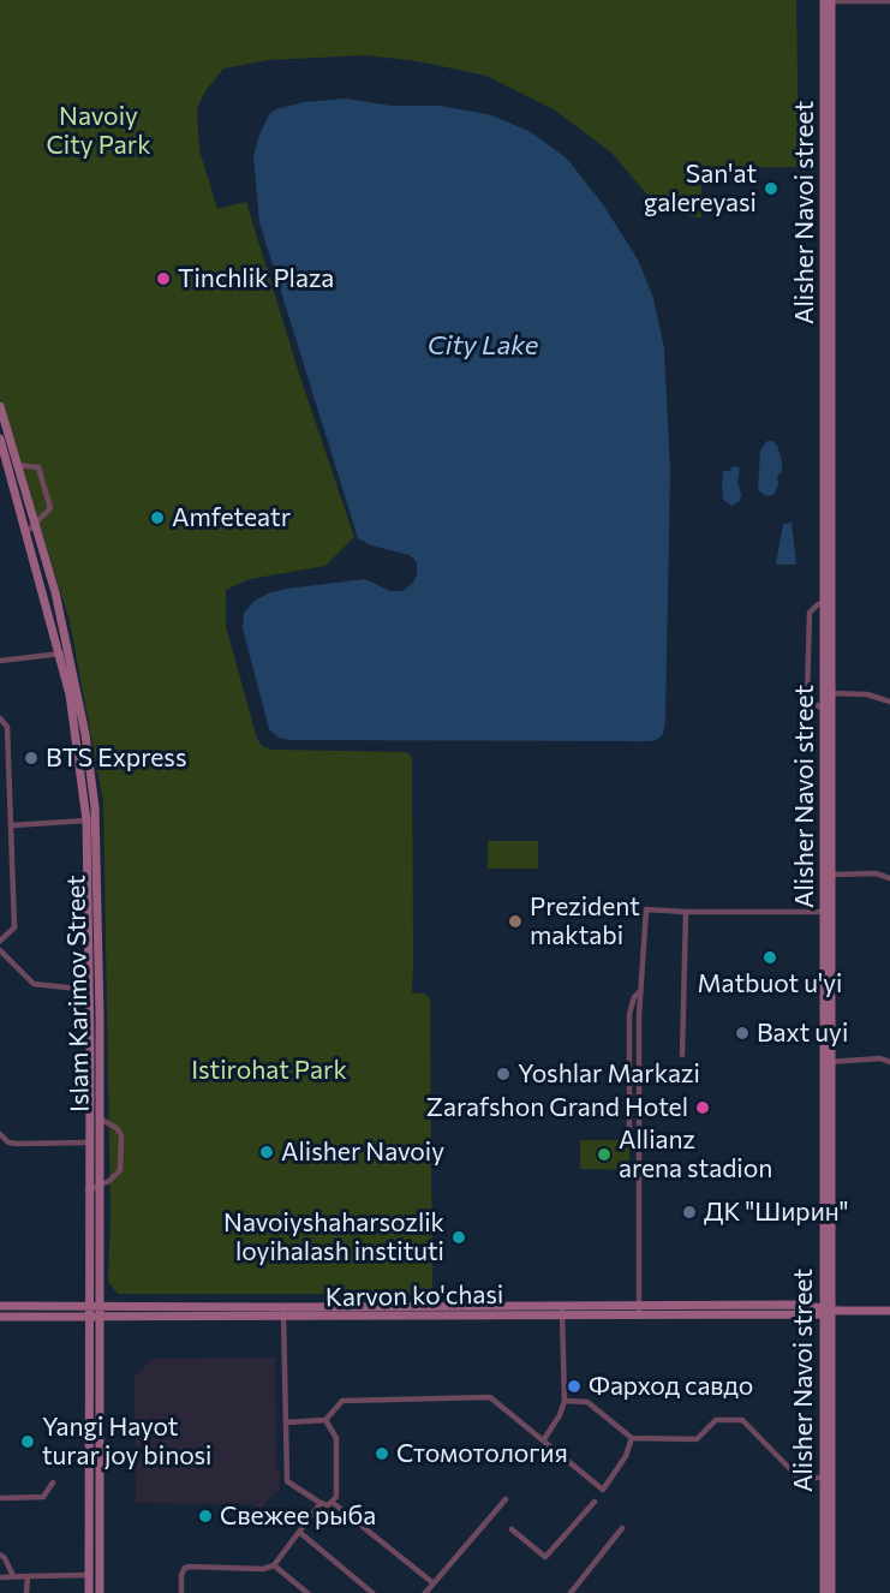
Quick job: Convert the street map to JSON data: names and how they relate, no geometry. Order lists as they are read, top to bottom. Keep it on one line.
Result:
{"streets":{"main road":["Alisher Navoi street","Islam Karimov Street","Karvon ko'chasi"]},"crossings":[["Alisher Navoi street","Karvon ko'chasi"],["Islam Karimov Street","Karvon ko'chasi"]],"water":["City Lake"],"parks":["Navoiy City Park","Istirohat Park"],"places":["San'at galereyasi","Tinchlik Plaza","Amfeteatr","BTS Express","Prezident maktabi","Matbuot u'yi","Baxt uyi","Yoshlar Markazi","Zarafshon Grand Hotel","Alisher Navoiy","Allianz arena stadion","ДК \"Ширин\"","Navoiyshaharsozlik loyihalash instituti","Фарход савдо","Yangi Hayot turar joy binosi","Стомотология","Свежее рыба"]}
